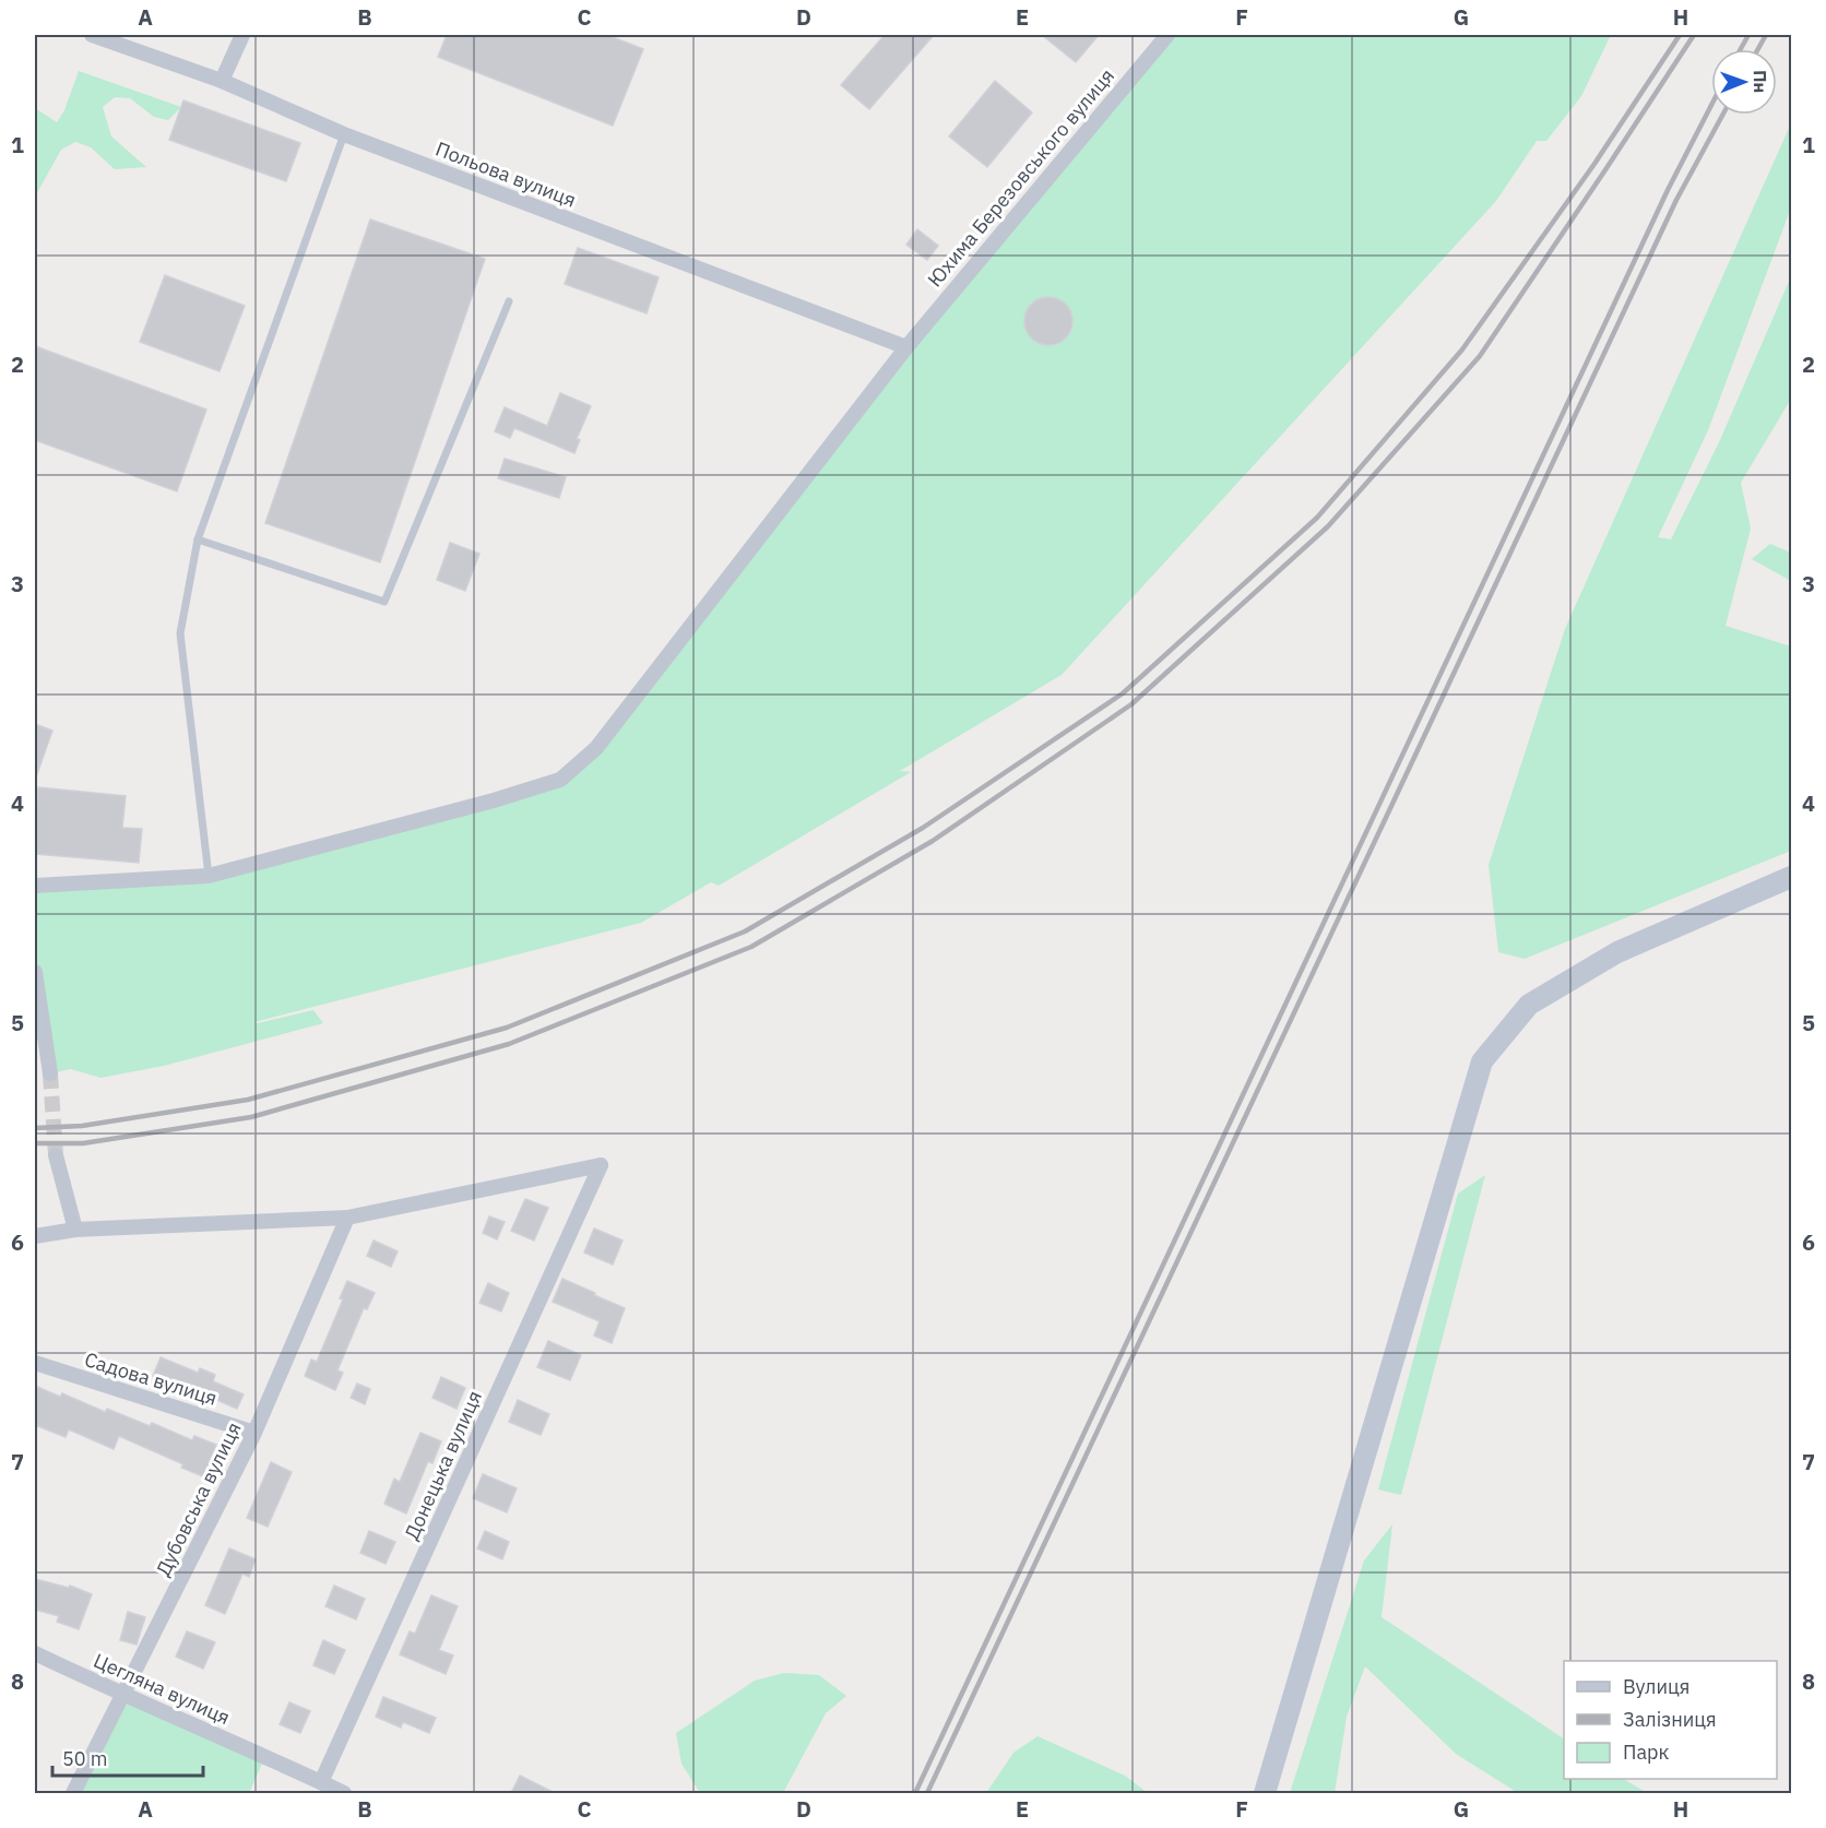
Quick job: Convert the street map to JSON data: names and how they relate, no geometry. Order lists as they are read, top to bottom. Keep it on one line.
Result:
{"streets":{"street":["Польова вулиця","Юхима Березовського вулиця","Садова вулиця","Донецька вулиця","Дубовська вулиця","Цегляна вулиця"]},"crossings":[["Польова вулиця","Юхима Березовського вулиця"],["Садова вулиця","Дубовська вулиця"],["Донецька вулиця","Дубовська вулиця"],["Донецька вулиця","Цегляна вулиця"],["Дубовська вулиця","Цегляна вулиця"]],"legend":["Вулиця","Залізниця","Парк"],"scale_bar":"50 m","north":"right","grid":{"columns":["A","B","C","D","E","F","G","H"],"rows":["1","2","3","4","5","6","7","8"]}}
